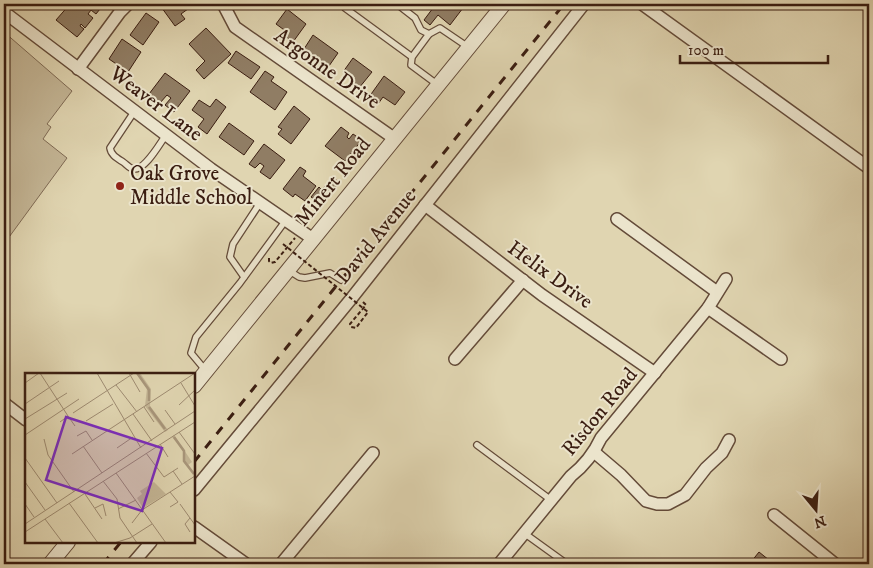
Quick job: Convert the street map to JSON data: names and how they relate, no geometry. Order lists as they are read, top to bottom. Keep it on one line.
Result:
{"streets":{"street":["Argonne Drive","Weaver Lane","Minert Road","David Avenue","Helix Drive","Risdon Road"]},"crossings":[["Argonne Drive","Minert Road"],["Weaver Lane","Minert Road"],["David Avenue","Helix Drive"],["Helix Drive","Risdon Road"]],"places":["Oak Grove Middle School"],"scale_bar":"100 m","north":"bottom"}
